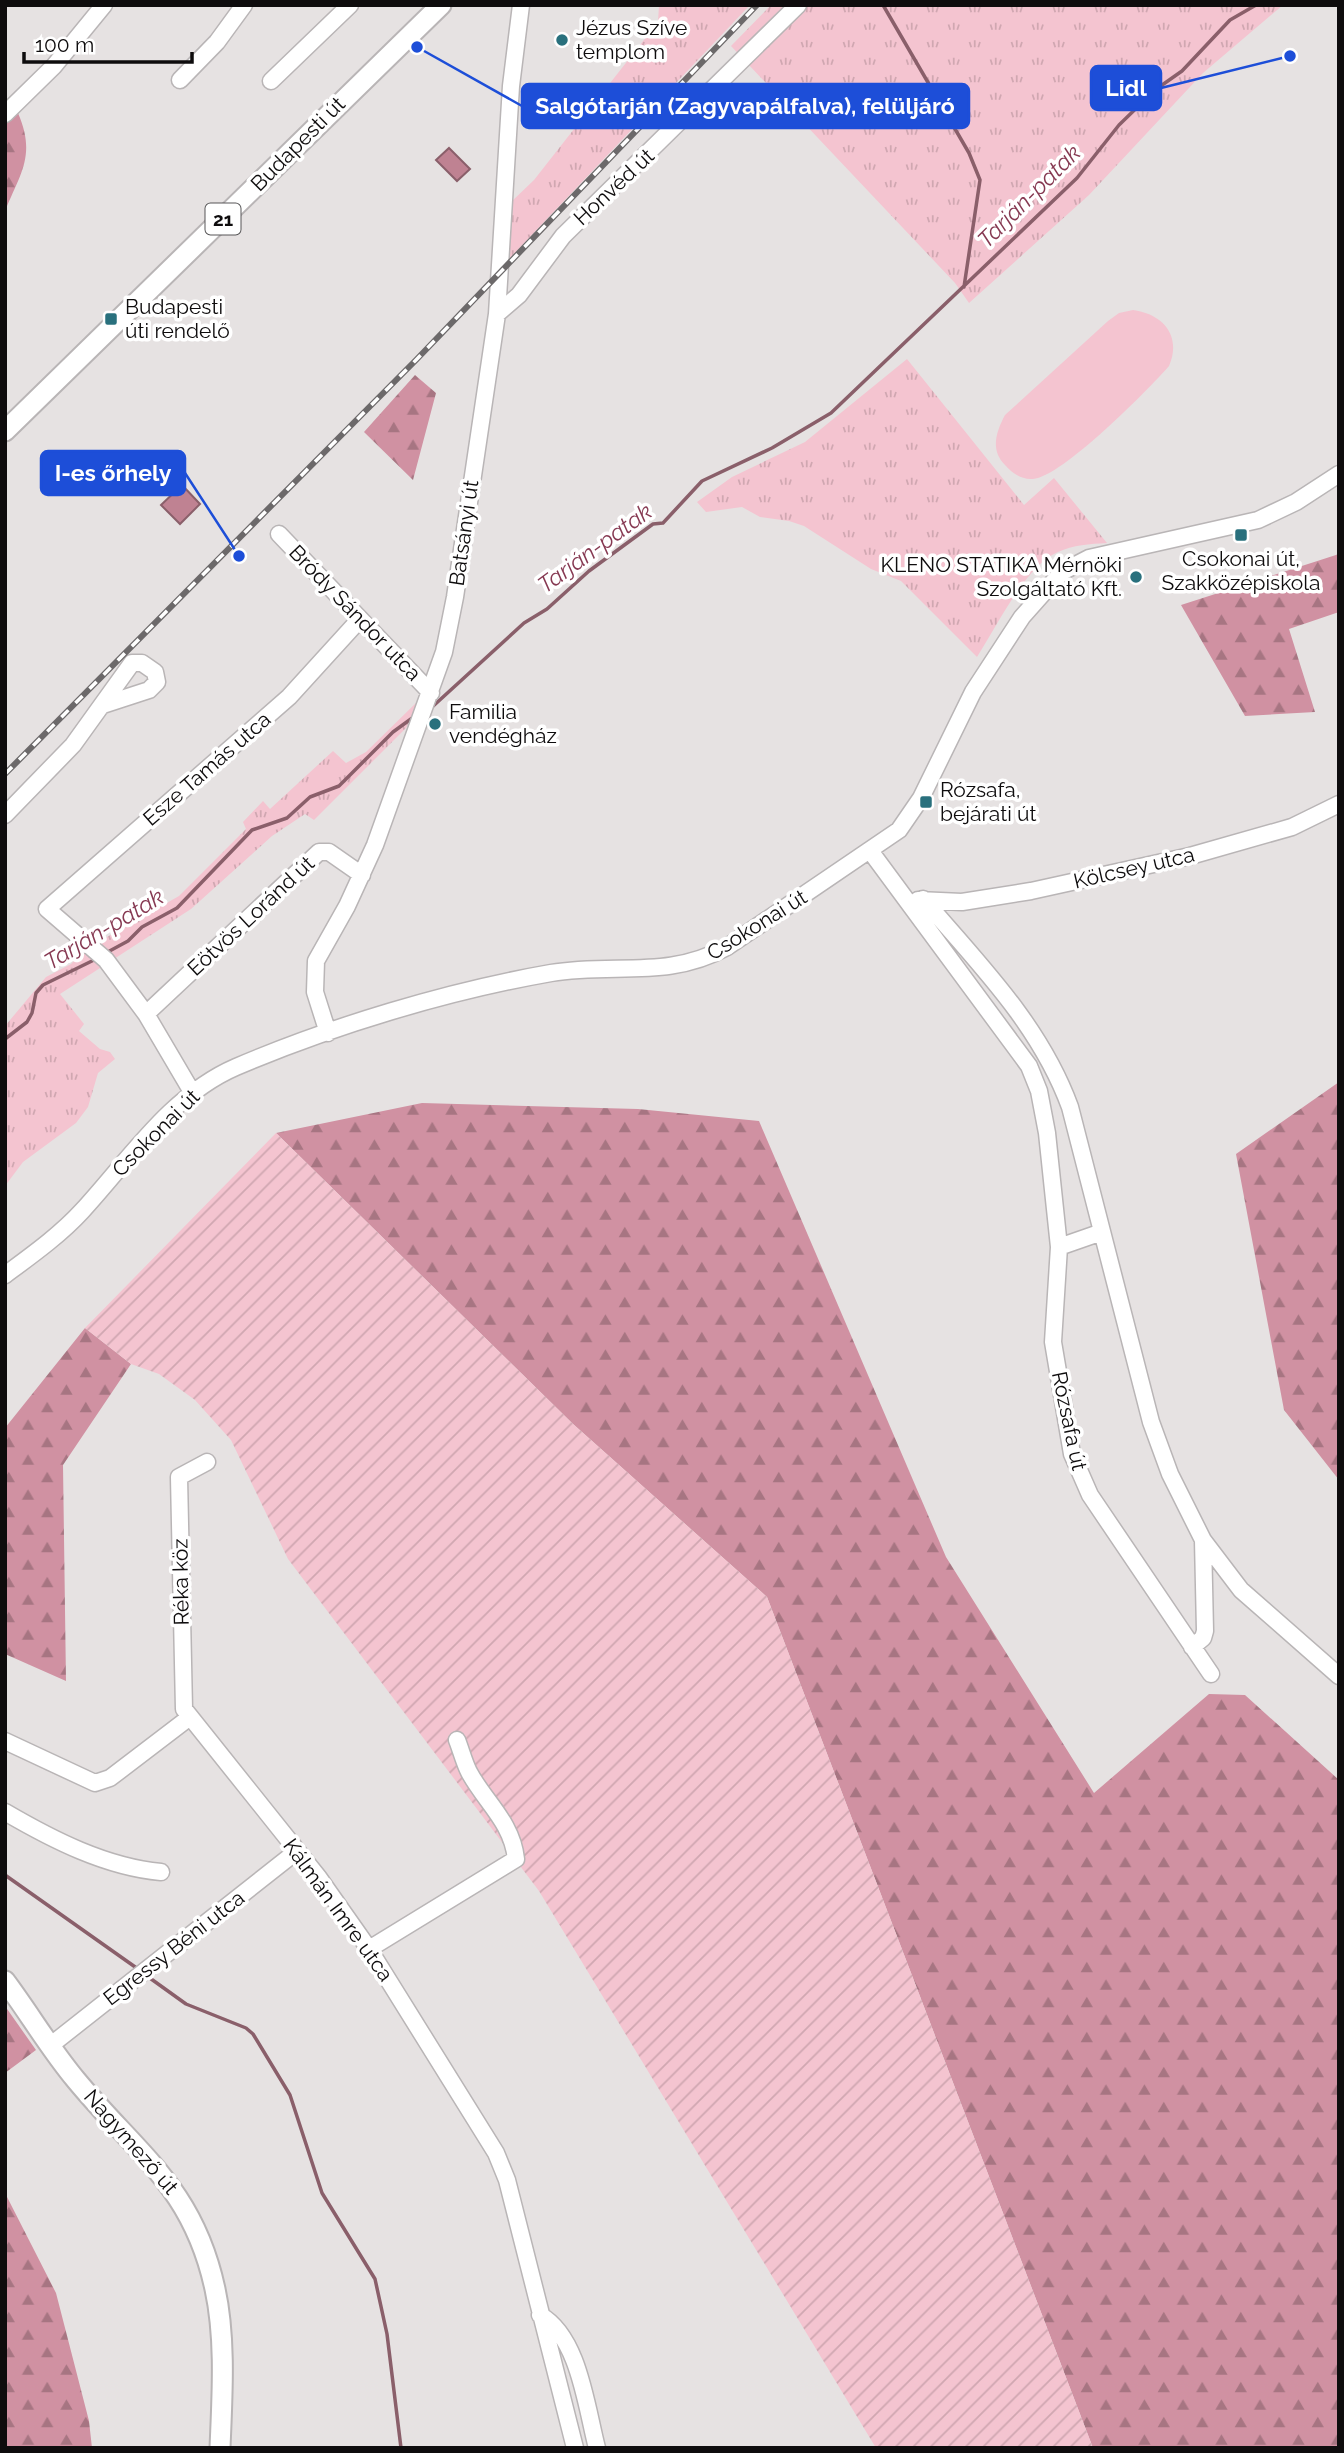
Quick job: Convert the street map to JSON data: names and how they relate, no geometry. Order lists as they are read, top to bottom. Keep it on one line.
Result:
{"streets":{"main road":["Budapesti út","21","Nagymező út"],"street":["Honvéd út","Batsányi út","Bródy Sándor utca","Esze Tamás utca","Kölcsey utca","Eötvös Loránd út","Csokonai út","Rózsafa út","Réka köz","Kálmán Imre utca","Egressy Béni utca"]},"crossings":[["Honvéd út","Batsányi út"],["Batsányi út","Bródy Sándor utca"],["Batsányi út","Eötvös Loránd út"],["Batsányi út","Csokonai út"],["Bródy Sándor utca","Esze Tamás utca"],["Esze Tamás utca","Eötvös Loránd út"],["Kölcsey utca","Rózsafa út"],["Csokonai út","Rózsafa út"],["Réka köz","Kálmán Imre utca"],["Kálmán Imre utca","Egressy Béni utca"],["Egressy Béni utca","Nagymező út"]],"water":["Tarján-patak"],"places":{"other":["Jézus Szíve templom","Salgótarján (Zagyvapálfalva), felüljáró","Lidl","I-es őrhely","KLENO STATIKA Mérnöki Szolgáltató Kft.","Familia vendégház"],"transit":["Budapesti úti rendelő","Csokonai út, Szakközépiskola","Rózsafa, bejárati út"]},"scale_bar":"100 m"}
